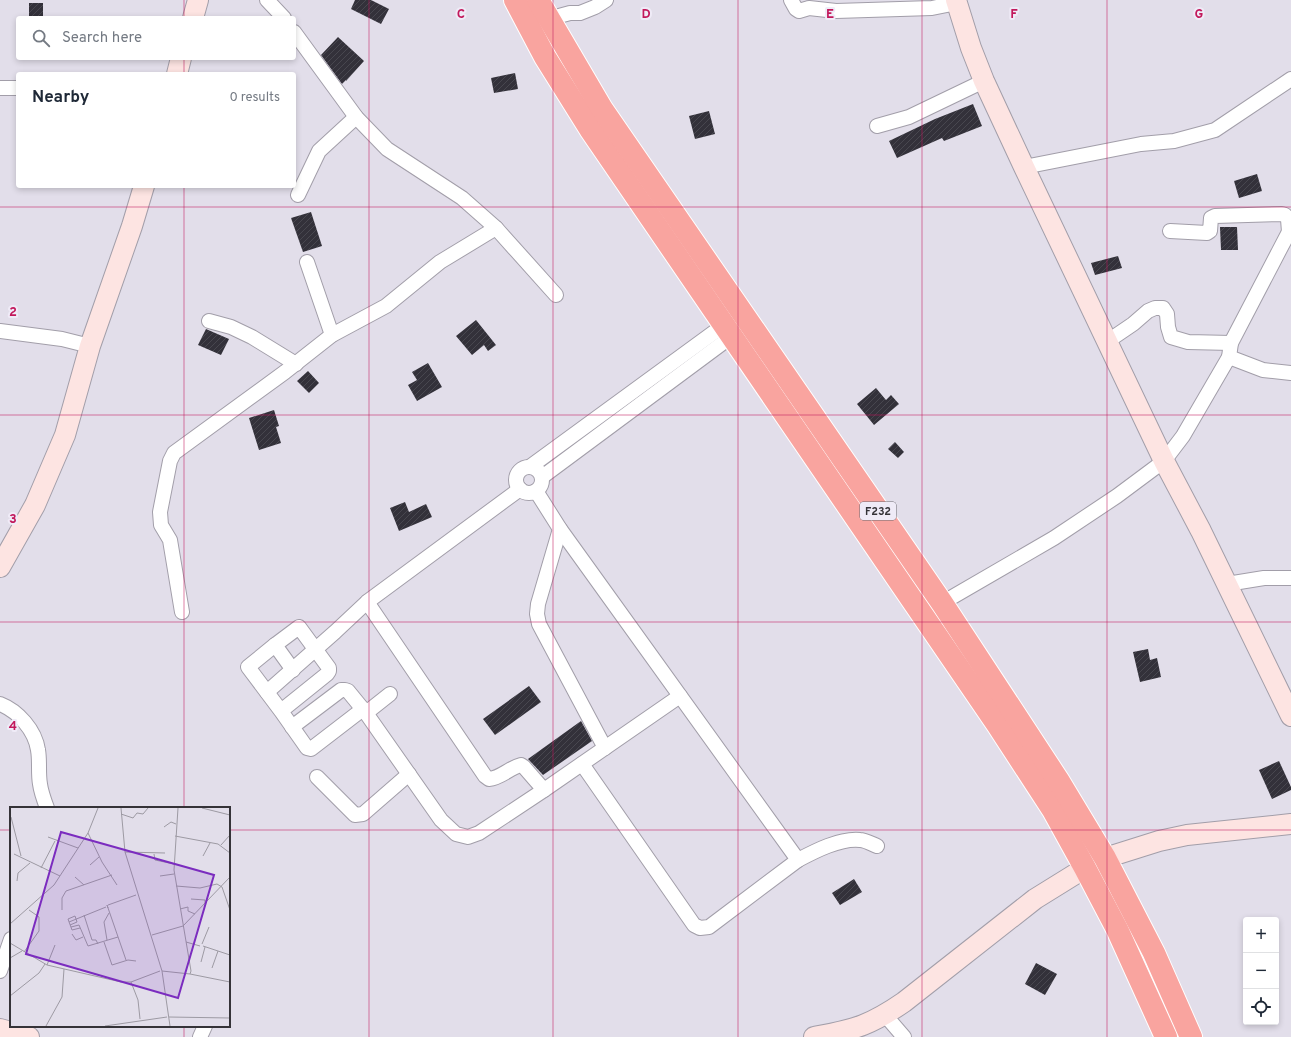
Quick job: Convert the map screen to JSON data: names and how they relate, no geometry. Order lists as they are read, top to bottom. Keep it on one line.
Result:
{"streets":{"highway":["F232"]},"page":{"search":"Search here","heading":["Nearby","0 results"],"map_buttons":["+","−"]},"grid":{"columns":["C","D","E","F","G"],"rows":["2","3","4"]}}
